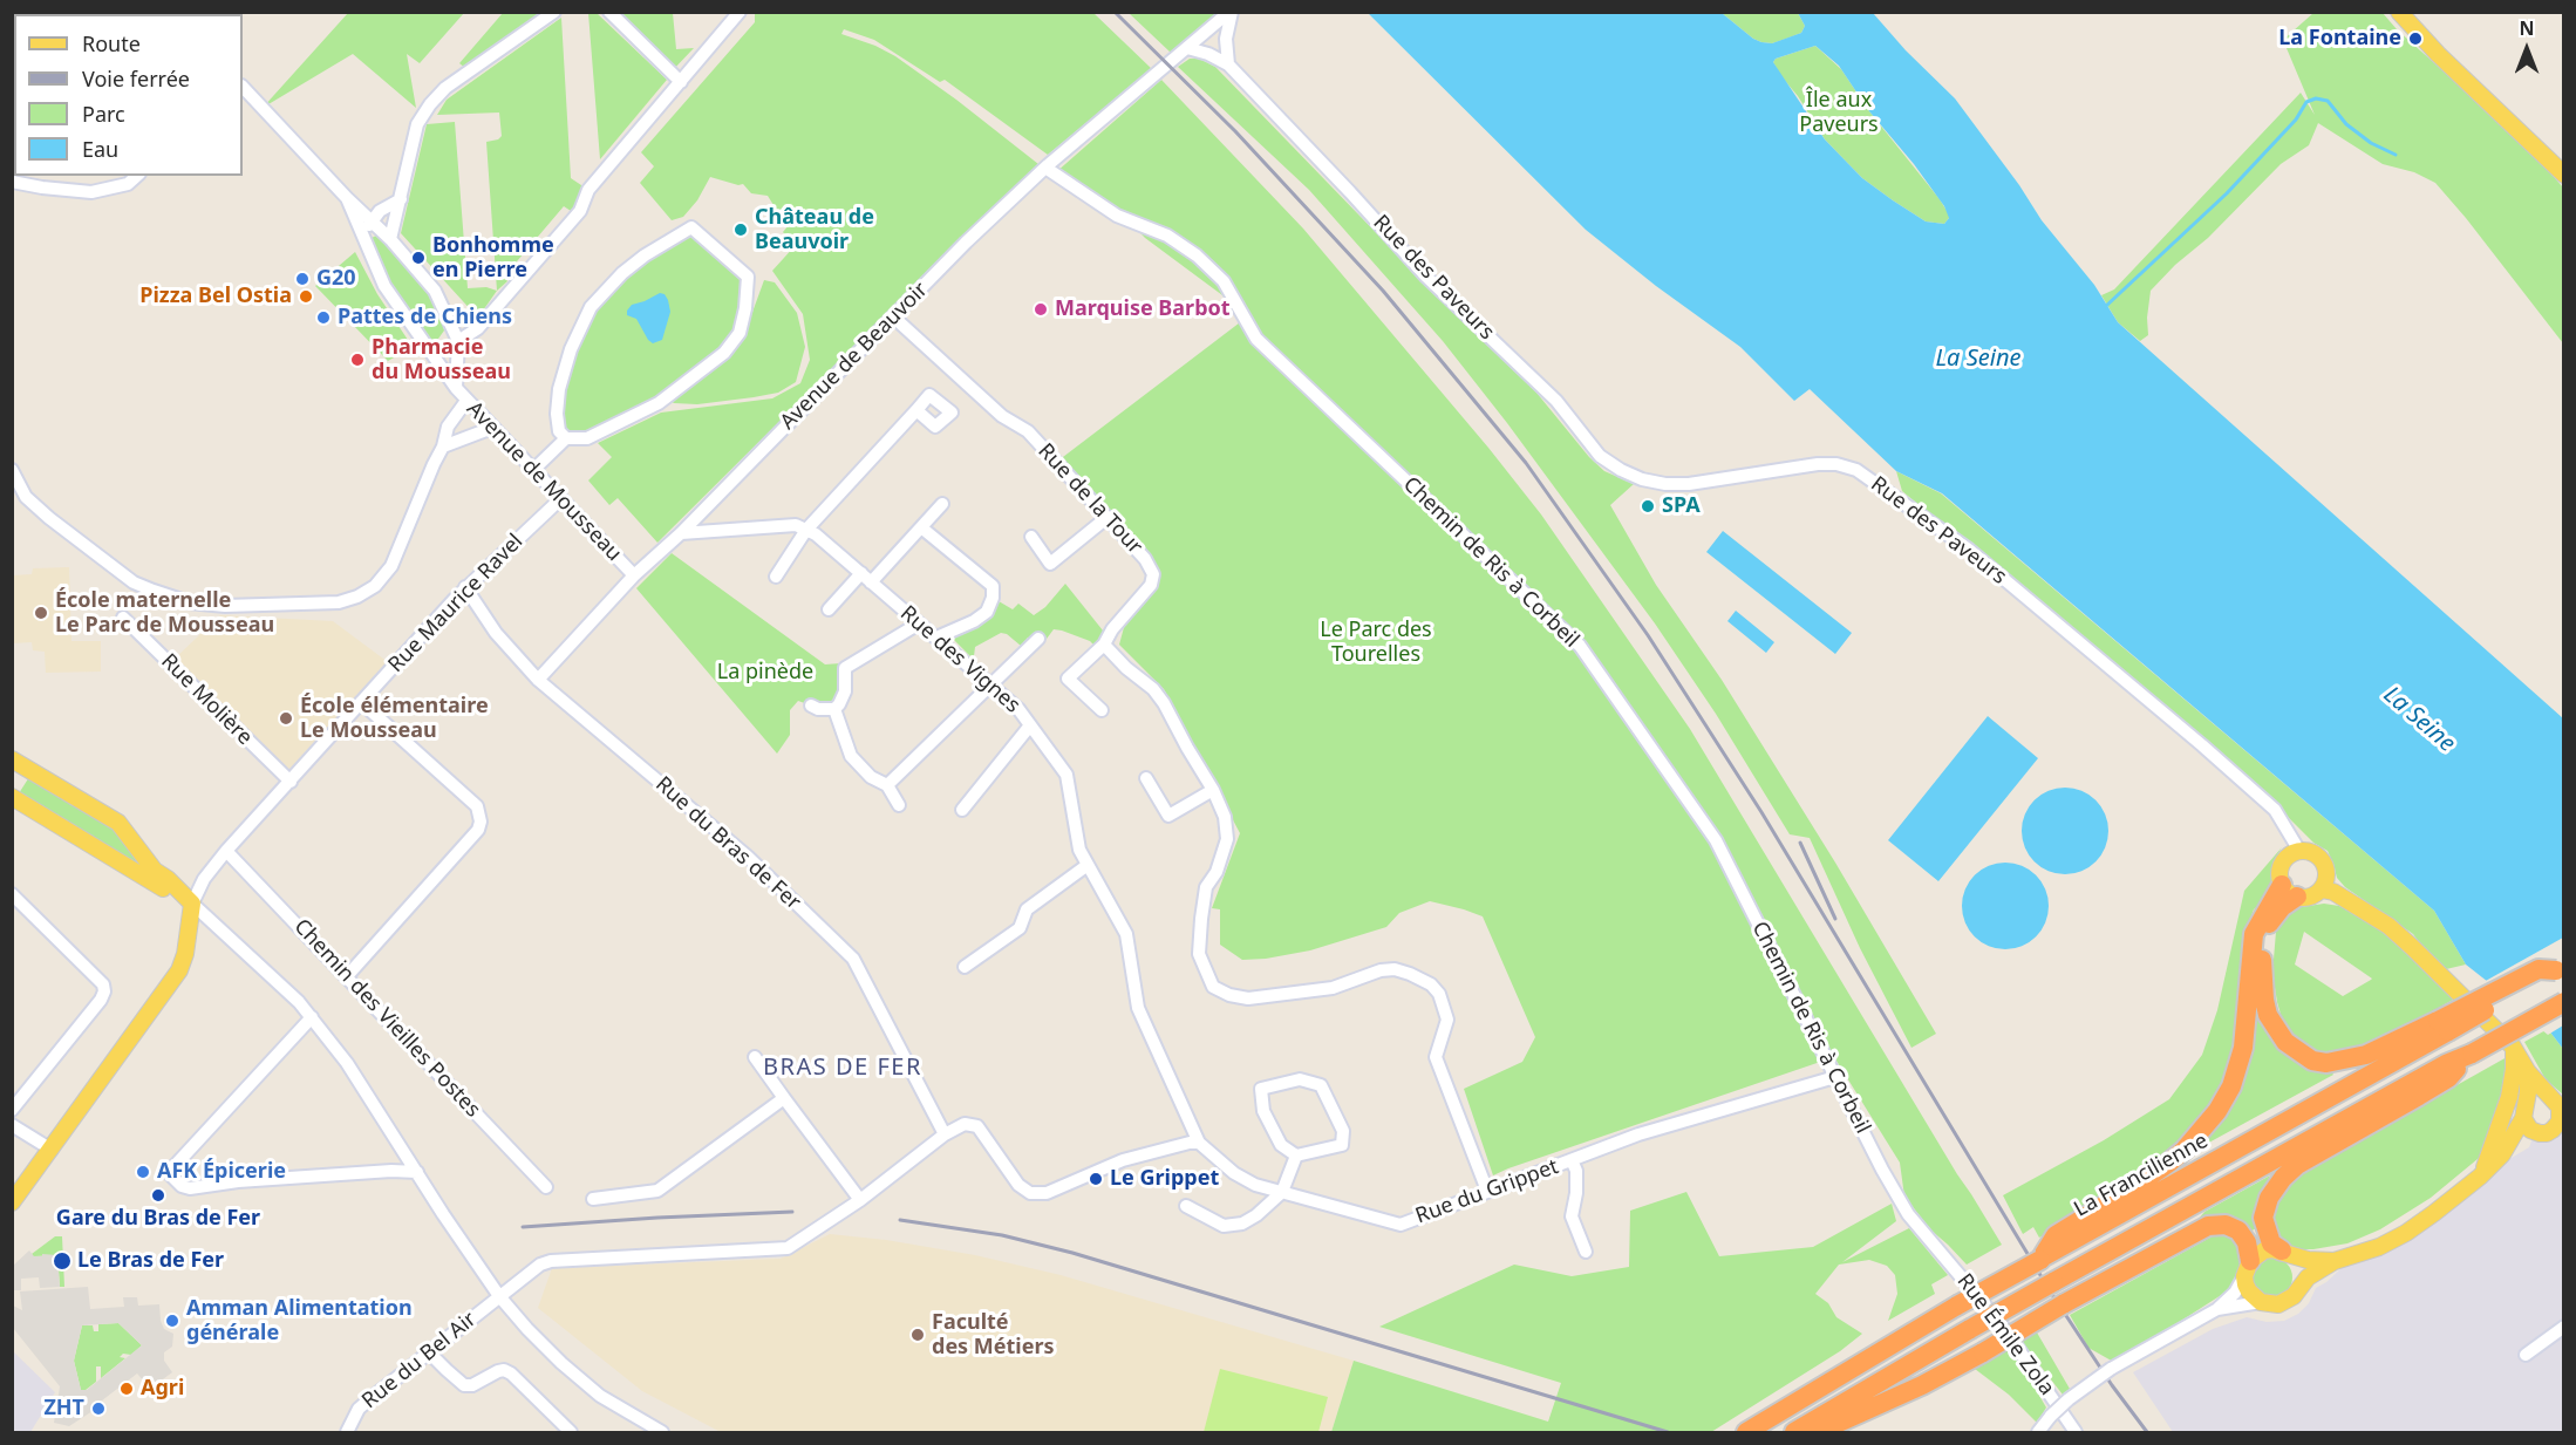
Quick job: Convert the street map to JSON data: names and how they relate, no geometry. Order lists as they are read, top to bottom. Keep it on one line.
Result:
{"streets":{"highway":["La Francilienne"],"street":["Rue des Paveurs","Avenue de Beauvoir","Avenue de Mousseau","Rue de la Tour","Chemin de Ris à Corbeil","Rue Maurice Ravel","Rue des Vignes","Rue Molière","Rue du Bras de Fer","Chemin des Vieilles Postes","Rue du Grippet","Rue Émile Zola","Rue du Bel Air"]},"crossings":[["Avenue de Beauvoir","Avenue de Mousseau"],["Avenue de Beauvoir","Rue de la Tour"],["Avenue de Beauvoir","Chemin de Ris à Corbeil"],["Avenue de Beauvoir","Rue du Bras de Fer"],["Avenue de Mousseau","Rue Maurice Ravel"],["Chemin de Ris à Corbeil","Rue du Grippet"],["Chemin de Ris à Corbeil","Rue Émile Zola"],["Rue Maurice Ravel","Rue Molière"],["Rue Maurice Ravel","Rue du Bras de Fer"],["Rue Maurice Ravel","Chemin des Vieilles Postes"],["Rue des Vignes","Rue du Grippet"],["Rue du Bras de Fer","Rue du Bel Air"]],"districts":["BRAS DE FER"],"water":["La Seine"],"parks":["Île aux Paveurs","Le Parc des Tourelles","La pinède"],"places":["La Fontaine","Château de Beauvoir","Bonhomme en Pierre","G20","Pizza Bel Ostia","Marquise Barbot","Pattes de Chiens","Pharmacie du Mousseau","SPA","École maternelle Le Parc de Mousseau","École élémentaire Le Mousseau","AFK Épicerie","Le Grippet","Gare du Bras de Fer","Le Bras de Fer","Amman Alimentation générale","Faculté des Métiers","Agri","ZHT"],"legend":["Route","Voie ferrée","Parc","Eau"],"north":"top"}
